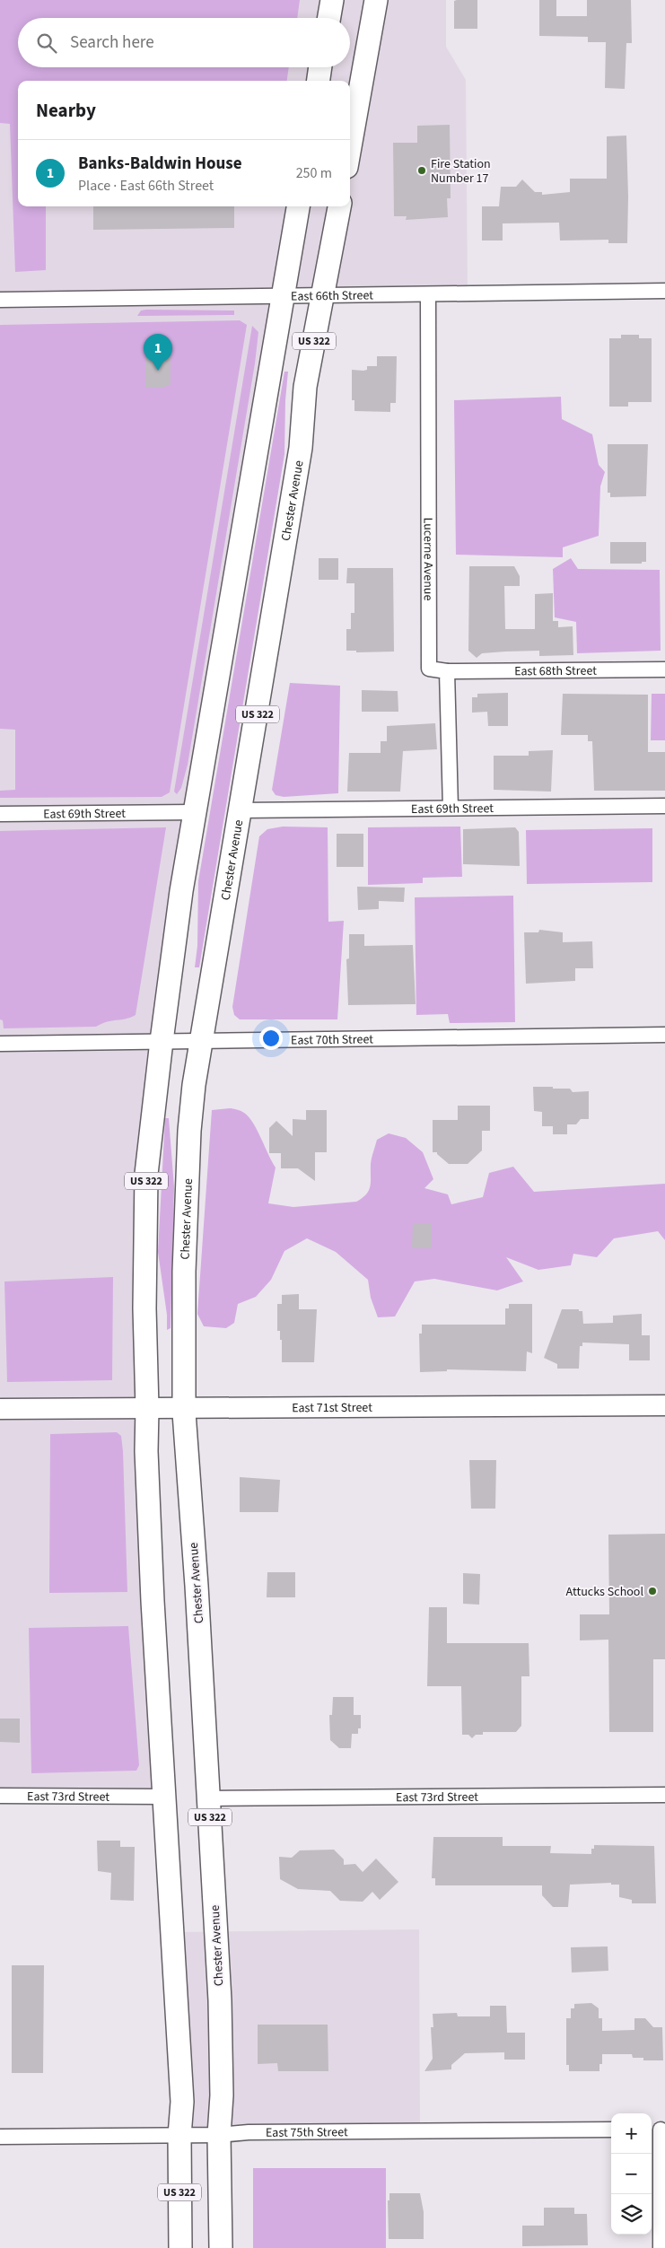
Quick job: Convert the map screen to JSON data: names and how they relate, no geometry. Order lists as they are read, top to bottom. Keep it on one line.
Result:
{"streets":{"main road":["US 322","Chester Avenue"],"street":["East 66th Street","Lucerne Avenue","East 68th Street","East 69th Street","East 70th Street","East 71st Street","East 73rd Street","East 75th Street"]},"crossings":[["East 66th Street","US 322"],["East 66th Street","Chester Avenue"],["East 66th Street","Lucerne Avenue"],["US 322","East 69th Street"],["US 322","East 70th Street"],["US 322","East 71st Street"],["US 322","East 73rd Street"],["US 322","East 75th Street"],["Chester Avenue","East 69th Street"],["Chester Avenue","East 70th Street"],["Chester Avenue","East 71st Street"],["Chester Avenue","East 73rd Street"],["Chester Avenue","East 75th Street"],["Lucerne Avenue","East 68th Street"]],"places":["Fire Station Number 17","Attucks School"],"page":{"search":"Search here","heading":"Nearby","list":[{"mark":"1","name":"Banks-Baldwin House","note":"Place · East 66th Street","value":"250 m"}],"pins":"1","map_buttons":["+","−"]}}
